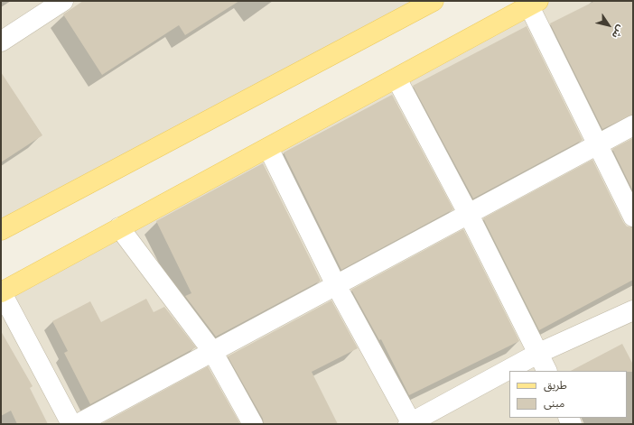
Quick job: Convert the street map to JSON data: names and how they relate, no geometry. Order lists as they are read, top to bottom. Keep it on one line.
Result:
{"legend":["طريق","مبنى"],"north":"bottom right"}
